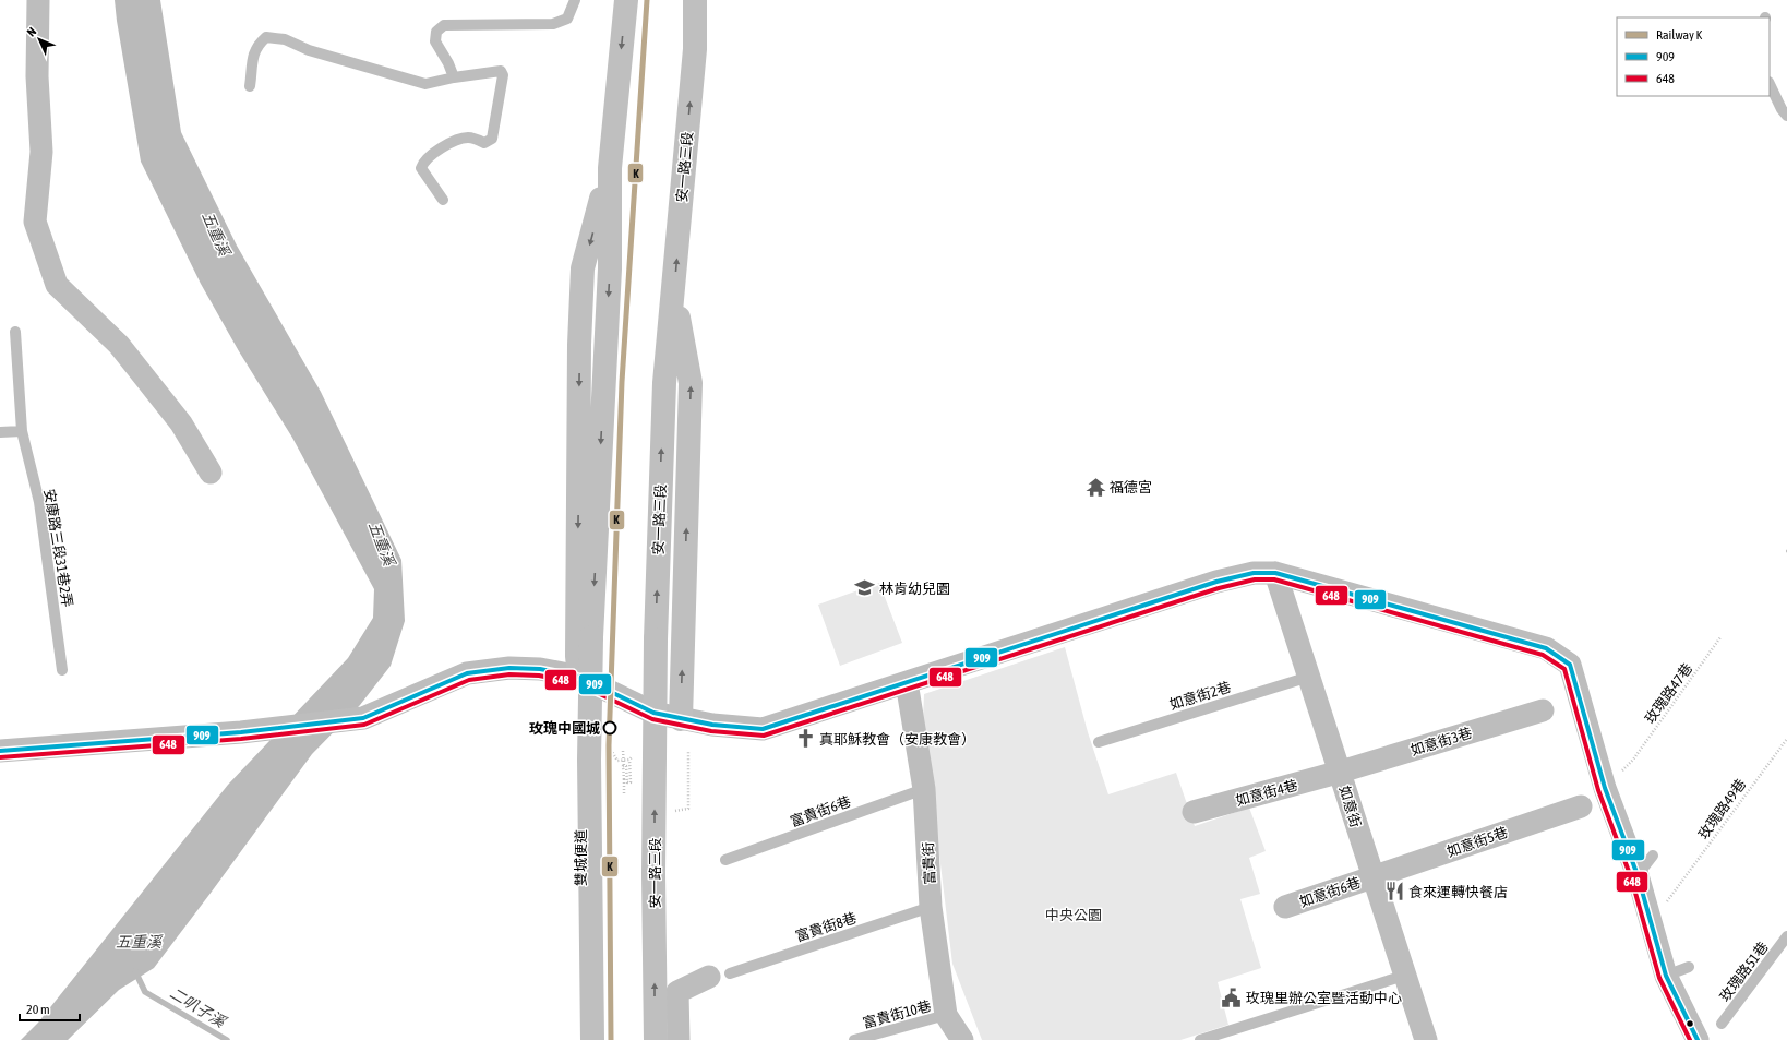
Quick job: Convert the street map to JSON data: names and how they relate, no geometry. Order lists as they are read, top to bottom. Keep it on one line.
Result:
{"streets":{"street":["安一路三段","如意街3巷","如意街4巷","如意街","如意街5巷","雙城便道","富貴街","如意街6巷"],"lane":["安康路三段31巷2弄","如意街2巷","富貴街6巷","富貴街8巷","玫瑰路51巷","富貴街10巷"],"path":["玫瑰路47巷","玫瑰路49巷"]},"crossings":[["如意街2巷","如意街"],["如意街3巷","如意街4巷"],["如意街3巷","如意街"],["如意街4巷","如意街"],["如意街","如意街5巷"],["如意街","如意街6巷"],["富貴街6巷","富貴街"],["如意街5巷","如意街6巷"],["富貴街","富貴街8巷"],["富貴街","富貴街10巷"]],"water":["五重溪","二叭子溪"],"parks":["中央公園"],"places":{"temple":["福德宮"],"school or university":["林肯幼兒園"],"other":["玫瑰中國城"],"church":["真耶穌教會（安康教會）"],"restaurant":["食來運轉快餐店"],"public building":["玫瑰里辦公室暨活動中心"]},"lines":["rail line K","transit line 909","transit line 648"],"legend":["Railway K","909","648"],"scale_bar":"20 m","north":"top left"}
